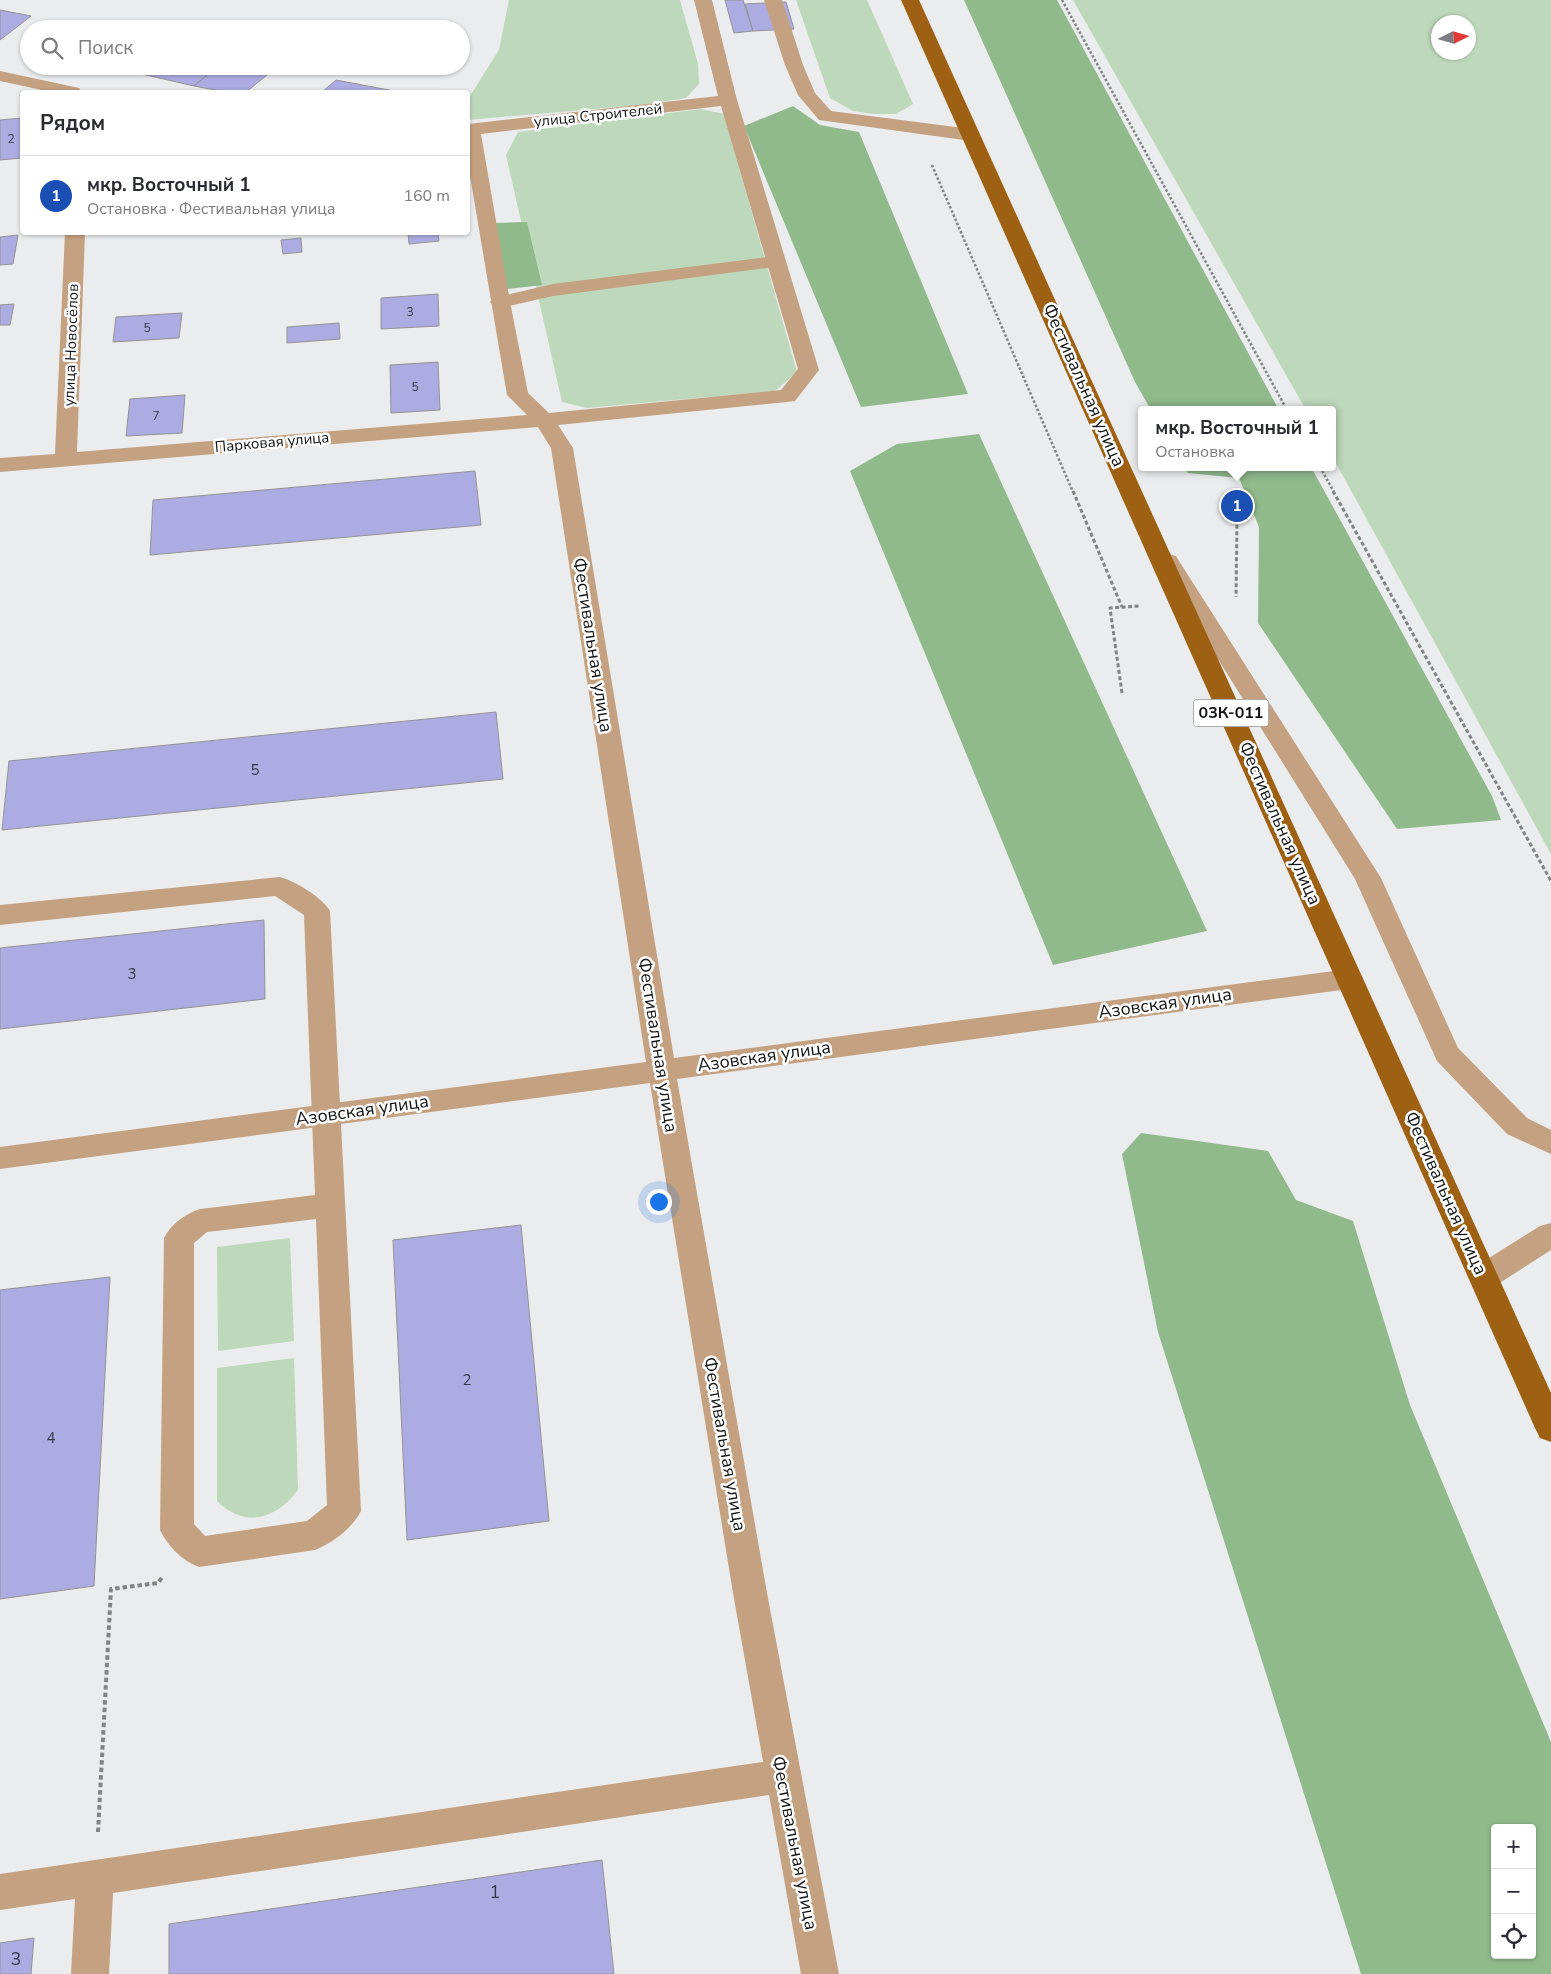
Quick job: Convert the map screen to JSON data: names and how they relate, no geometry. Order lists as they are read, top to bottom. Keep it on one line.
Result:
{"streets":{"main road":["Фестивальная улица","03К-011"],"street":["улица Строителей","улица Новосёлов","Парковая улица","Азовская улица"]},"crossings":[["улица Новосёлов","Парковая улица"],["Фестивальная улица","Парковая улица"],["Фестивальная улица","Азовская улица"]],"house_numbers":["2","3","5","5","7","5","3","2","4","1","3"],"north":"right","page":{"search":"Поиск","heading":"Рядом","list":[{"mark":"1","name":"мкр. Восточный 1","note":"Остановка · Фестивальная улица","value":"160 m"}],"popup":["мкр. Восточный 1","Остановка"],"pins":"1","map_buttons":["+","−"]}}
